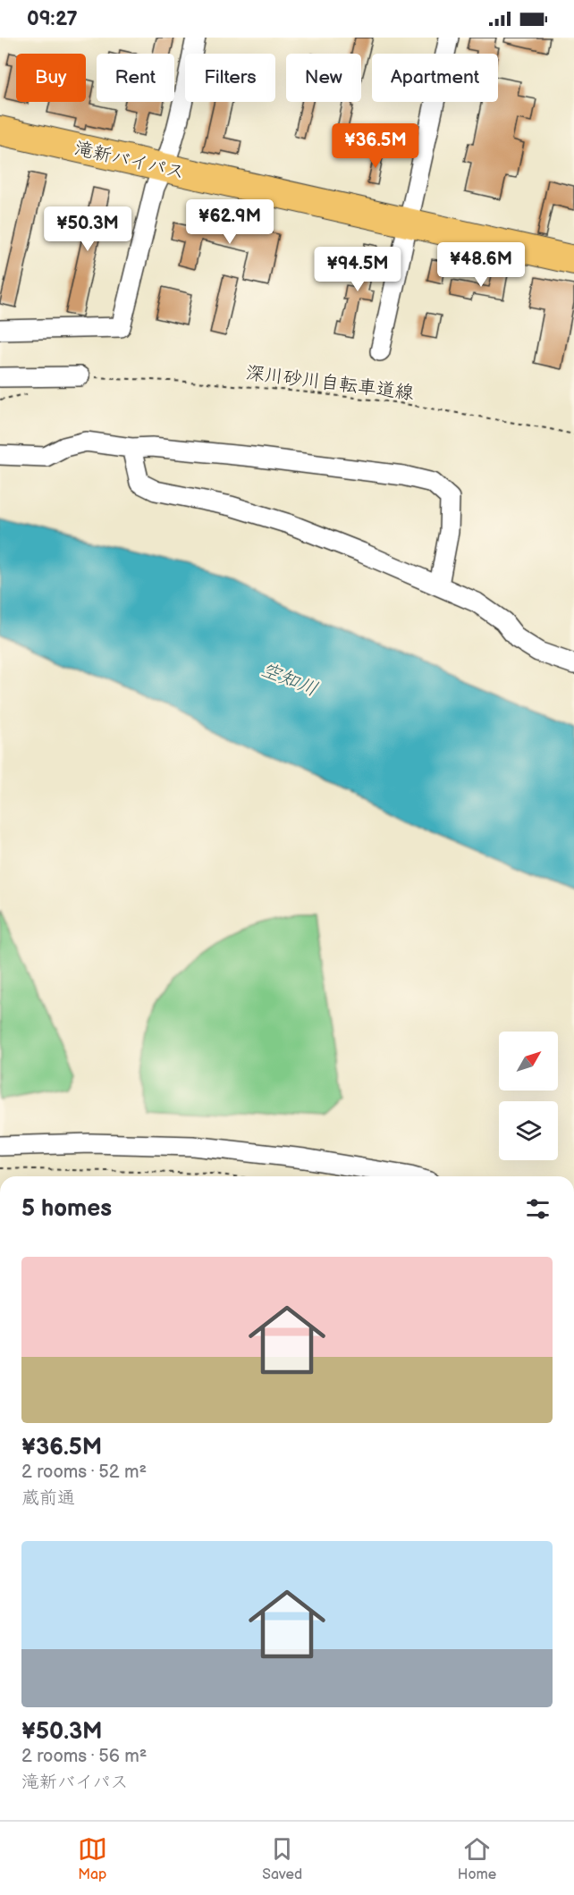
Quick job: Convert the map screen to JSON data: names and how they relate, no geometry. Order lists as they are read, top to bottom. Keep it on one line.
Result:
{"streets":{"highway":["滝新バイパス"],"path":["深川砂川自転車道線"]},"water":["空知川"],"north":"top right","page":{"status":"09:27","chip":["Buy","Rent","Filters","New","Apartment"],"price":["¥36.5M","¥62.9M","¥50.3M","¥48.6M","¥94.5M"],"heading":"5 homes","list":[{"name":"¥36.5M","note":"2 rooms · 52 m² · 蔵前通"},{"name":"¥50.3M","note":"2 rooms · 56 m² · 滝新バイパス"}],"tabs":["Map","Saved","Home"]}}
